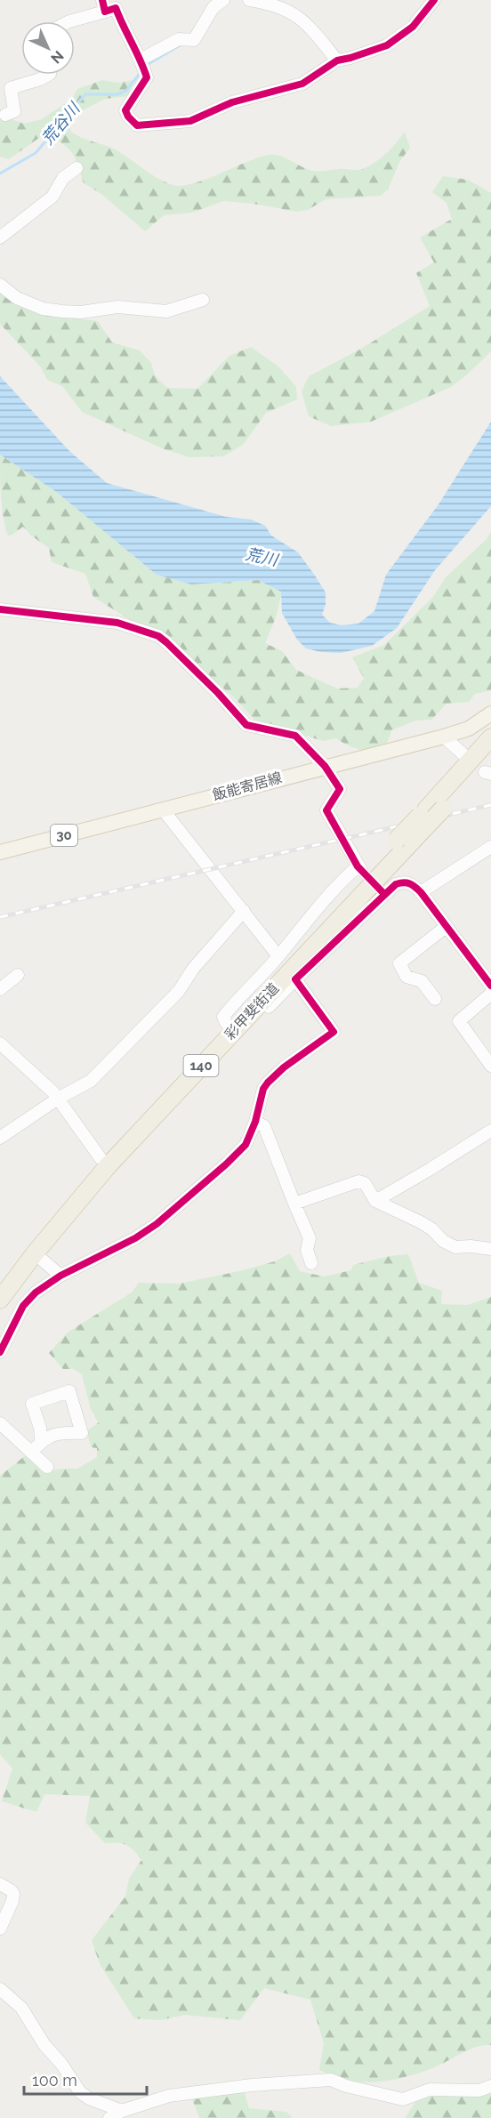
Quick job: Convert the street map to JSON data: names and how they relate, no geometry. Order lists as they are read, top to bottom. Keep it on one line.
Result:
{"streets":{"highway":["彩甲斐街道","140"],"main road":["飯能寄居線","30"]},"water":["荒谷川","荒川"],"scale_bar":"100 m","north":"bottom right"}
